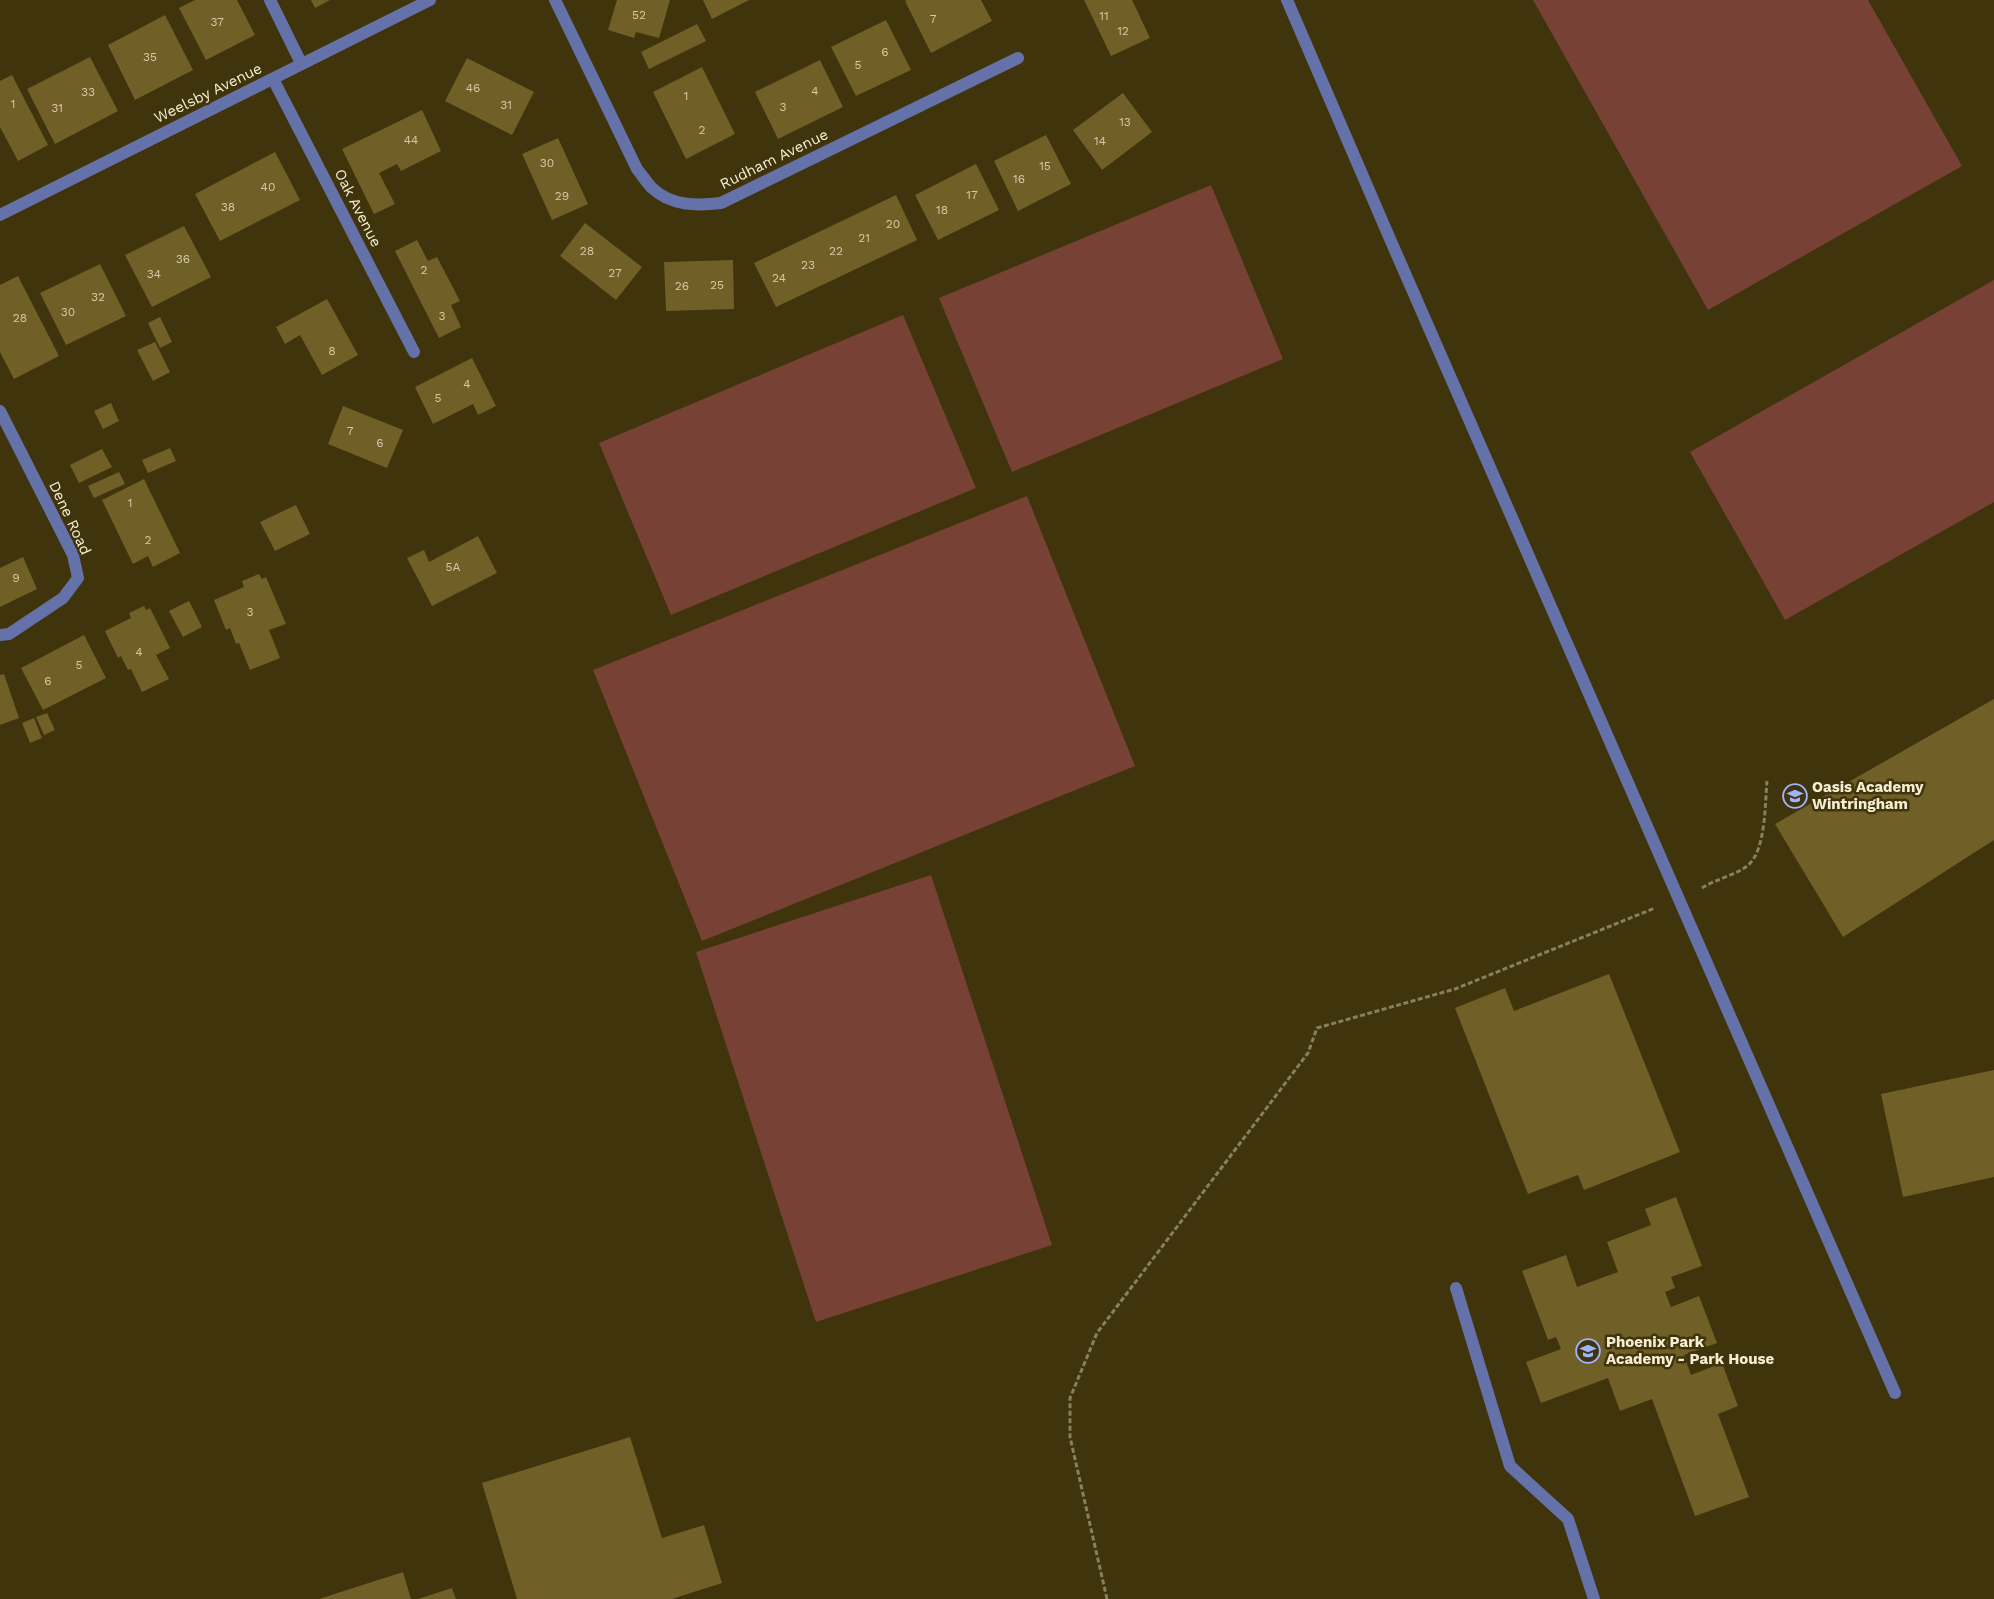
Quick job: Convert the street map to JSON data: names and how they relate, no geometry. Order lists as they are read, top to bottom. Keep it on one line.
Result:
{"streets":{"street":["Weelsby Avenue","Rudham Avenue","Oak Avenue","Dene Road"]},"crossings":[["Weelsby Avenue","Oak Avenue"]],"places":{"school or university":["Oasis Academy Wintringham","Phoenix Park Academy - Park House"]},"house_numbers":["52","11","7","37","12","6","35","5","46","4","33","1","1","31","3","31","13","2","44","14","30","15","16","40","17","29","38","18","20","21","28","22","36","23","2","27","34","24","25","26","32","30","3","28","8","4","5","7","6","1","2","5A","9","3","4","5","6"]}
